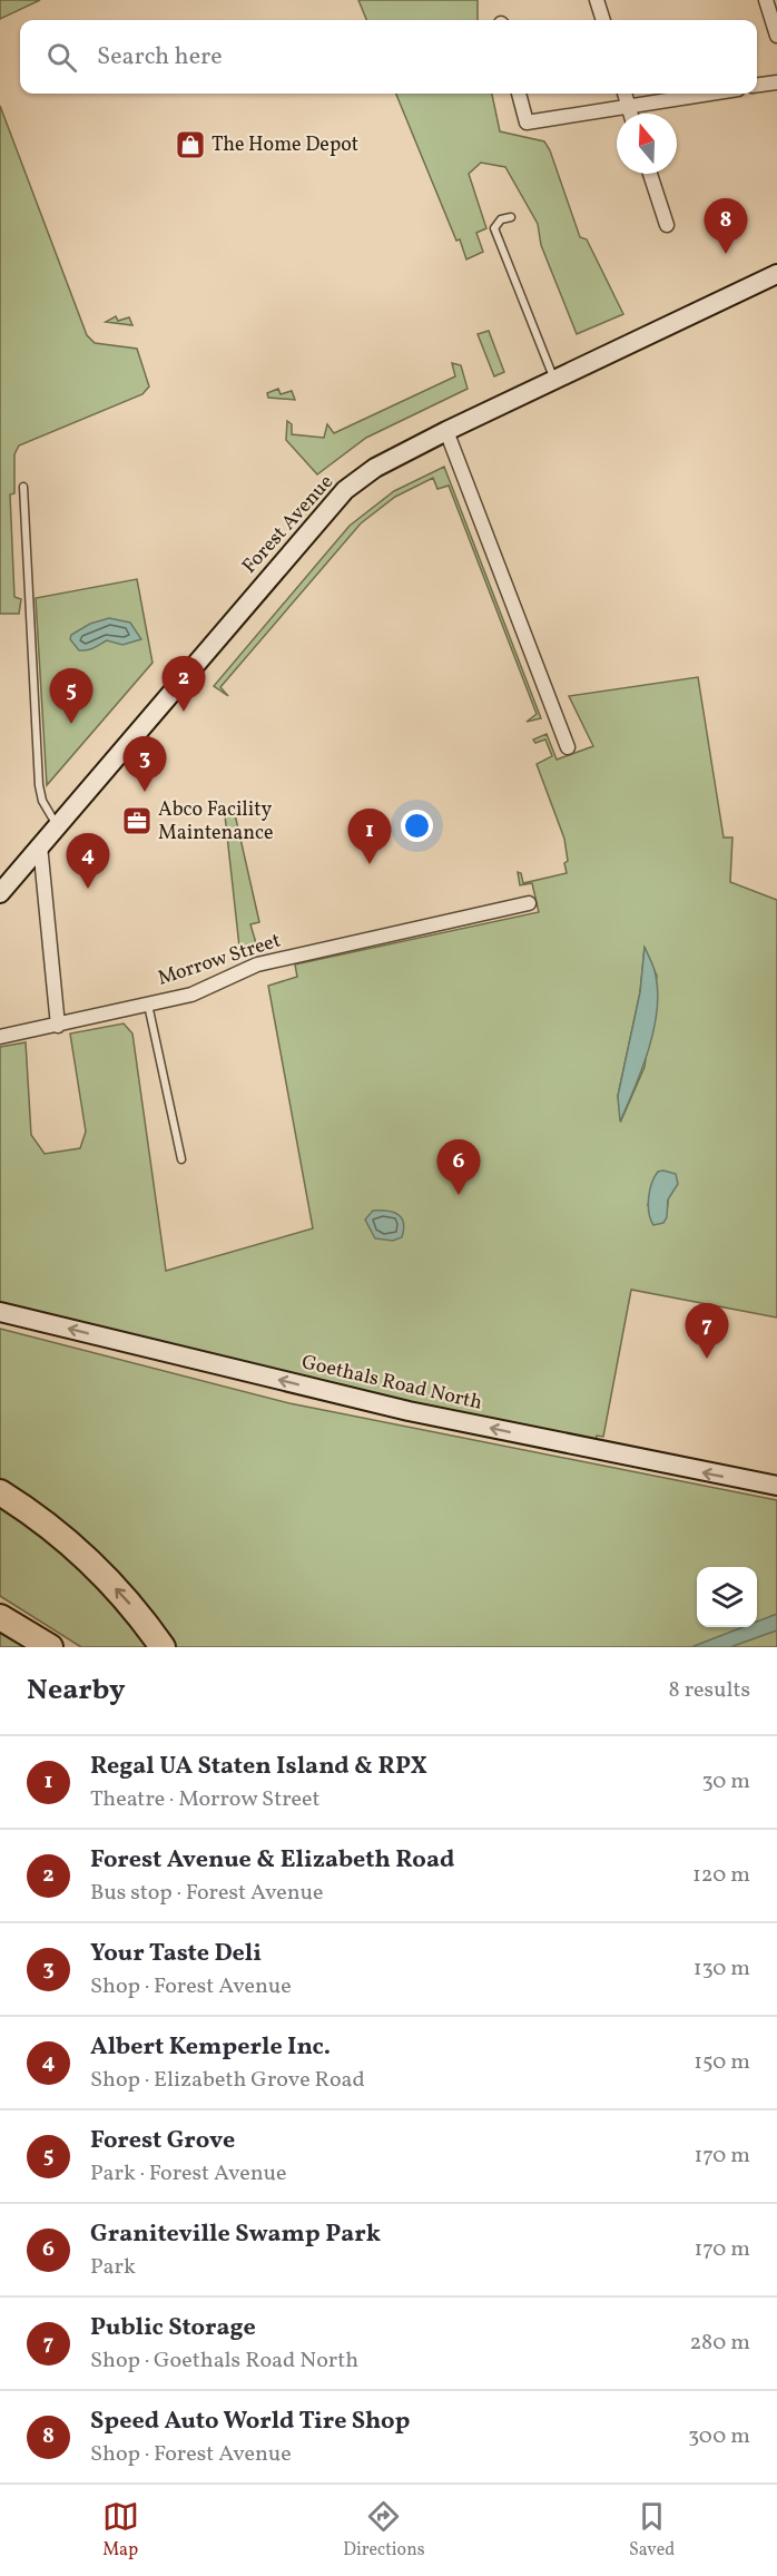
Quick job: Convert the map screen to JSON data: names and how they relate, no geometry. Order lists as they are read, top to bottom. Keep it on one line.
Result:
{"streets":{"main road":["Forest Avenue","Goethals Road North"],"street":["Morrow Street"]},"one_way":["Goethals Road North"],"places":{"shop":["The Home Depot"],"office":["Abco Facility Maintenance"]},"north":"top","page":{"search":"Search here","pins":["8","2","5","3","1","4","6","7"],"heading":["Nearby","8 results"],"list":[{"mark":"1","name":"Regal UA Staten Island & RPX","note":"Theatre · Morrow Street","value":"30 m"},{"mark":"2","name":"Forest Avenue & Elizabeth Road","note":"Bus stop · Forest Avenue","value":"120 m"},{"mark":"3","name":"Your Taste Deli","note":"Shop · Forest Avenue","value":"130 m"},{"mark":"4","name":"Albert Kemperle Inc.","note":"Shop · Elizabeth Grove Road","value":"150 m"},{"mark":"5","name":"Forest Grove","note":"Park · Forest Avenue","value":"170 m"},{"mark":"6","name":"Graniteville Swamp Park","note":"Park","value":"170 m"},{"mark":"7","name":"Public Storage","note":"Shop · Goethals Road North","value":"280 m"},{"mark":"8","name":"Speed Auto World Tire Shop","note":"Shop · Forest Avenue","value":"300 m"}],"nav":["Map","Directions","Saved"]}}
